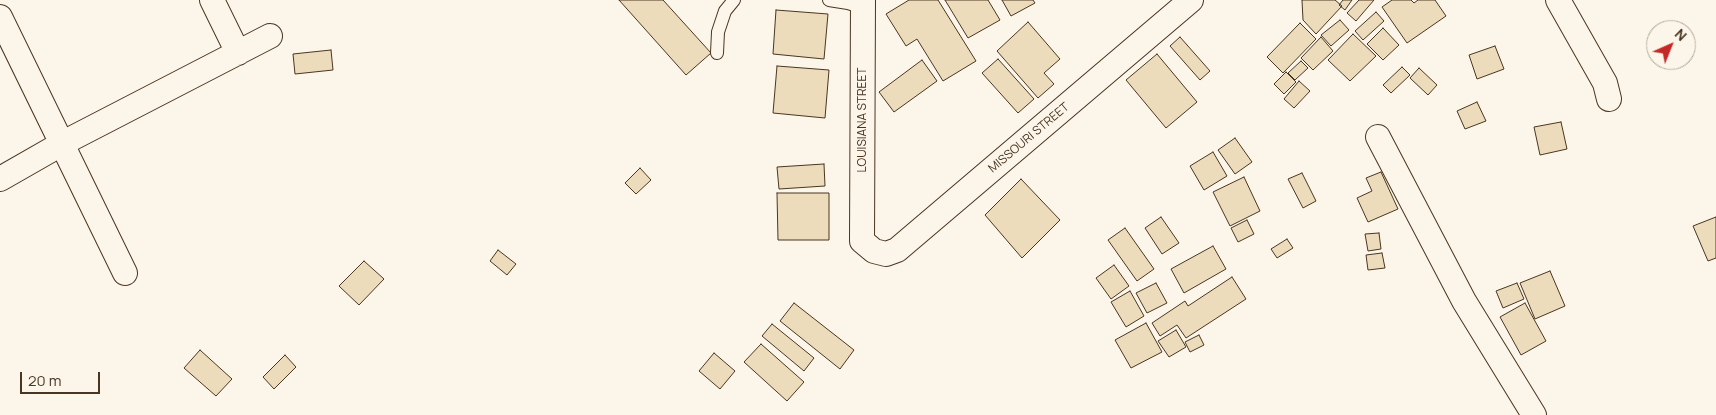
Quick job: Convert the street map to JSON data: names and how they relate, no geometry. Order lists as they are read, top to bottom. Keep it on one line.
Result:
{"streets":{"street":["LOUISIANA STREET","MISSOURI STREET"]},"crossings":[["LOUISIANA STREET","MISSOURI STREET"]],"scale_bar":"20 m","north":"top right"}
